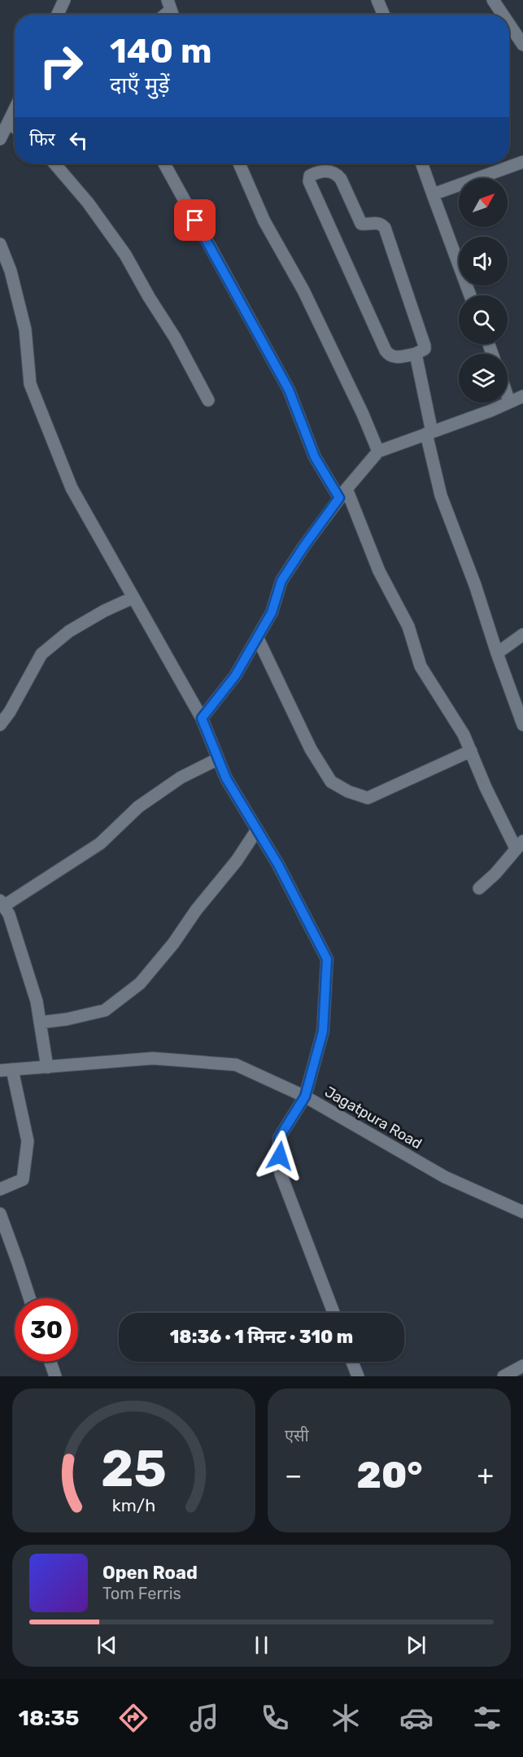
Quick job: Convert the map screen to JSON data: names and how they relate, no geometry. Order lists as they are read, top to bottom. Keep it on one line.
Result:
{"streets":{"street":["Jagatpura Road"]},"north":"top right","page":{"turn":["140 m","दाएँ मुड़ें"],"then":"फिर","limit":"30","trip":"18:36 · 1 मिनट · 310 m","tile":"एसी","heat":["−","20°","+"],"song":["Open Road","Tom Ferris"],"tabs":"18:35","gauge":["25","km/h"]}}
